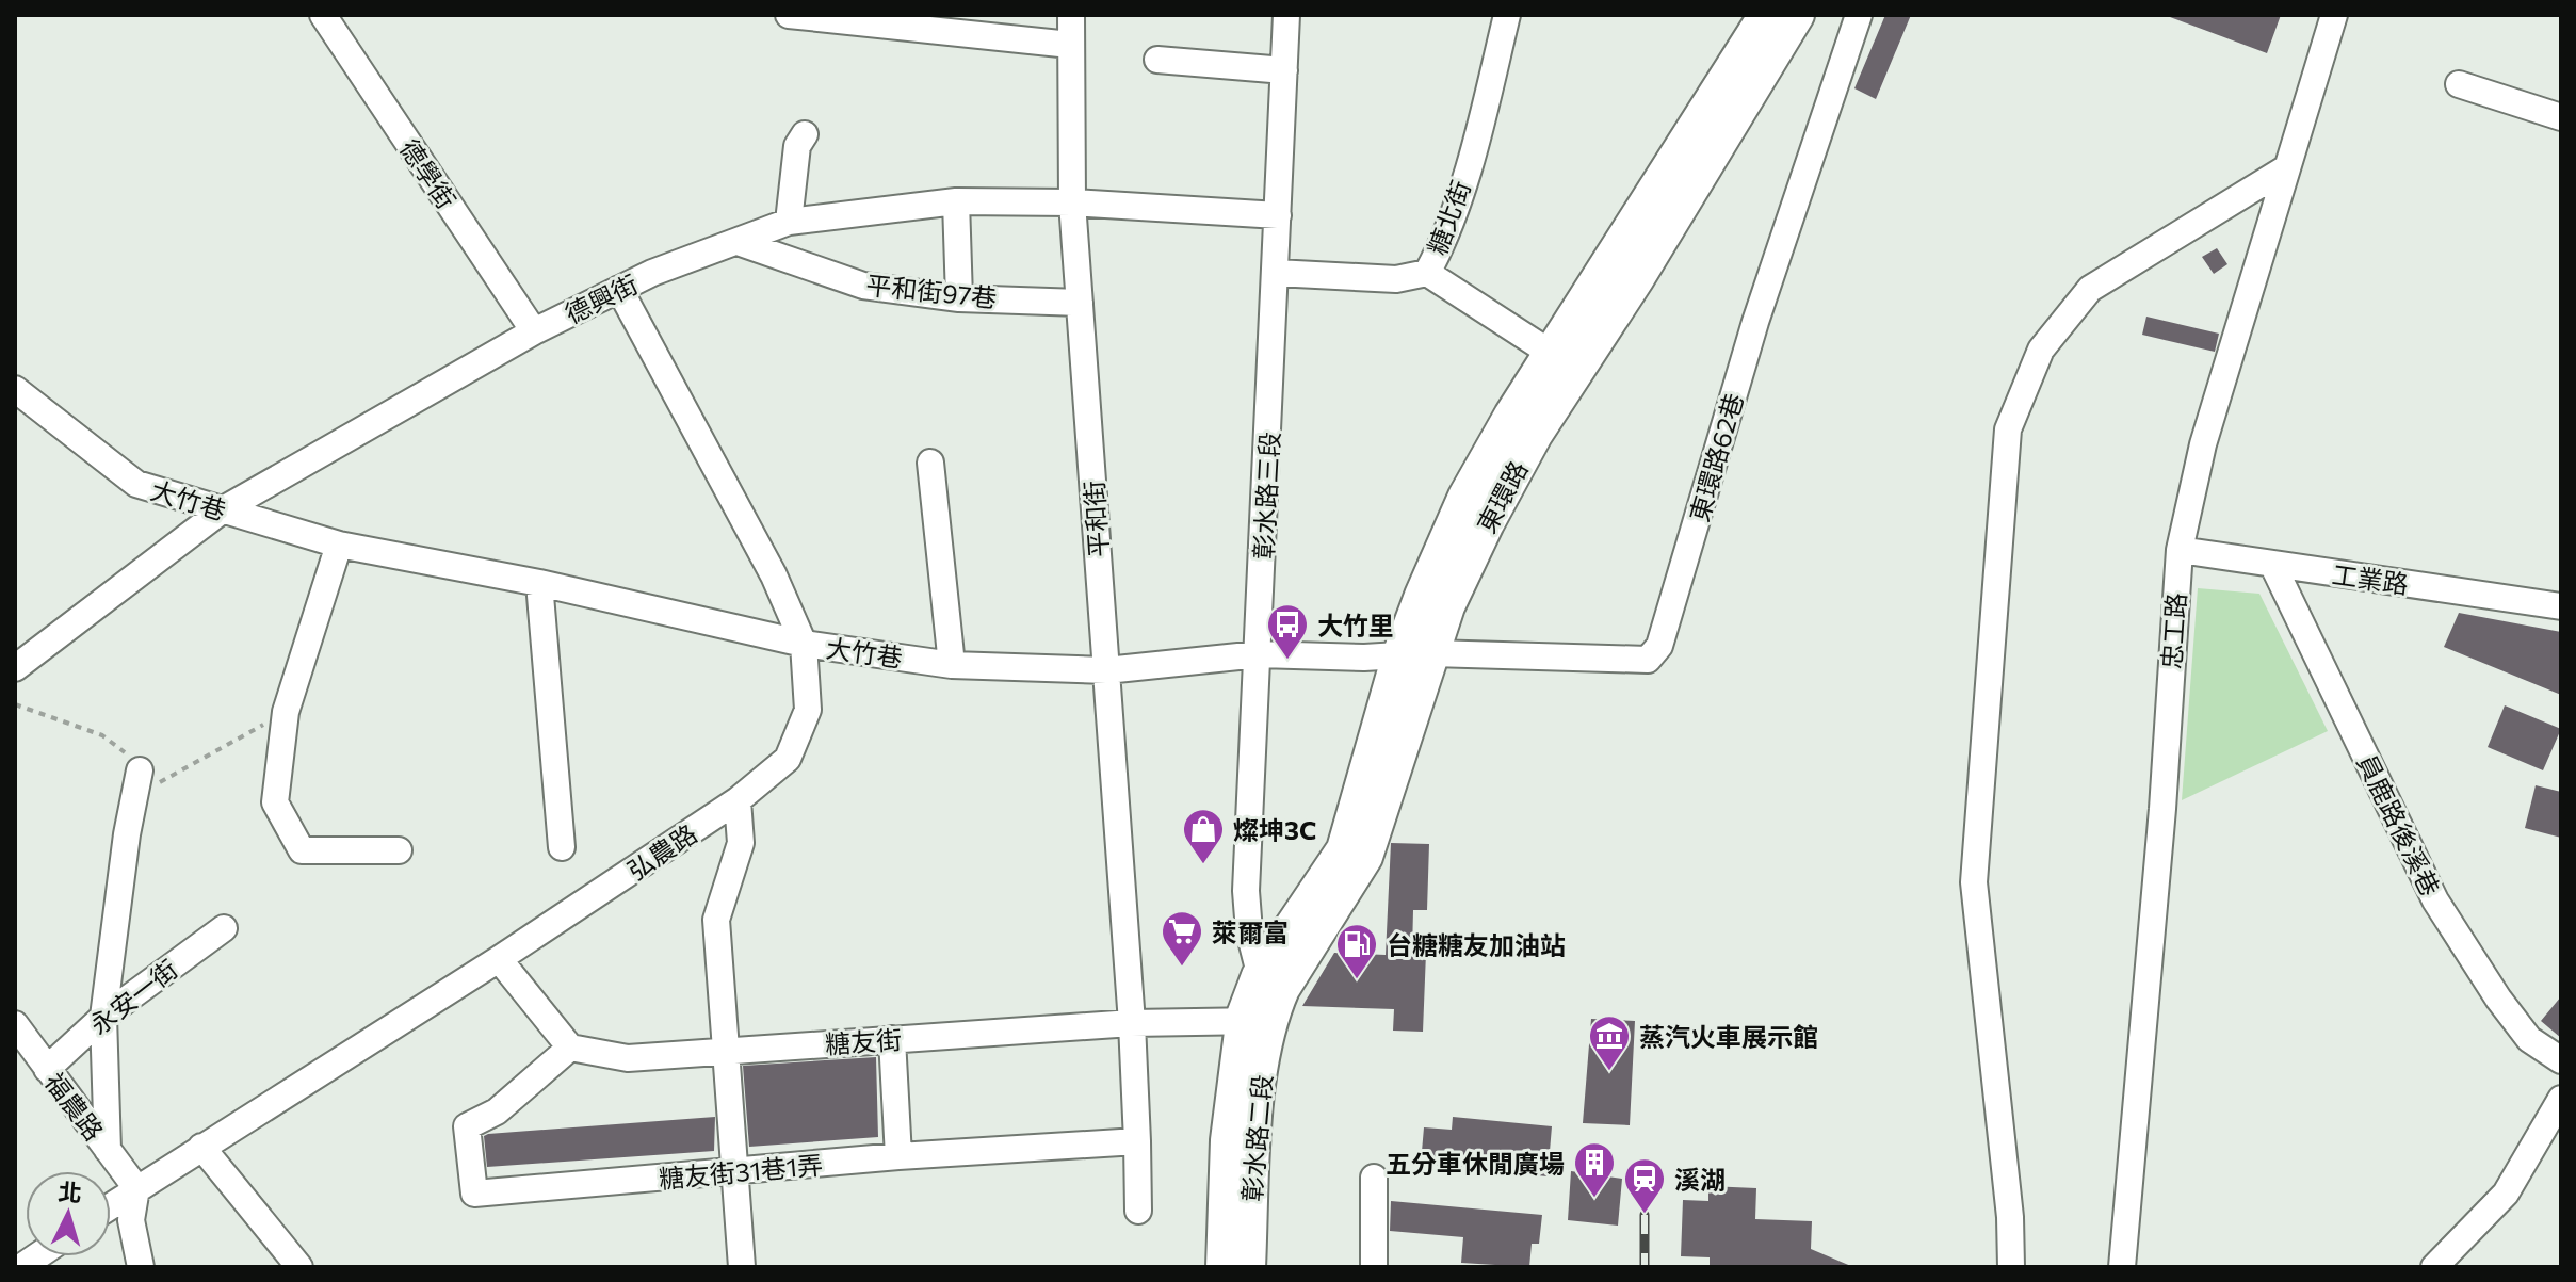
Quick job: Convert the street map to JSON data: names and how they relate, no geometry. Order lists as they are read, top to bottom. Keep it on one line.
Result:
{"streets":{"main road":["東環路","彰水路二段"],"street":["德學街","糖北街","平和街97巷","德興街","東環路62巷","彰水路三段","大竹巷","平和街","工業路","忠工路","員鹿路後溪巷","弘農路","永安一街","糖友街","福農路","糖友街31巷1弄"]},"crossings":[["德學街","德興街"],["糖北街","彰水路三段"],["平和街97巷","德興街"],["平和街97巷","平和街"],["德興街","彰水路三段"],["德興街","大竹巷"],["德興街","平和街"],["德興街","弘農路"],["東環路62巷","東環路"],["東環路62巷","大竹巷"],["彰水路三段","東環路"],["彰水路三段","大竹巷"],["東環路","大竹巷"],["東環路","糖友街"],["東環路","彰水路二段"],["大竹巷","平和街"],["大竹巷","弘農路"],["平和街","糖友街"],["平和街","糖友街31巷1弄"],["工業路","忠工路"],["工業路","員鹿路後溪巷"],["弘農路","福農路"],["永安一街","福農路"],["糖友街","彰水路二段"],["糖友街","糖友街31巷1弄"]],"places":{"bus stop":["大竹里"],"shop":["燦坤3C"],"supermarket":["萊爾富"],"fuel station":["台糖糖友加油站"],"museum":["蒸汽火車展示館"],"building":["五分車休閒廣場"],"station":["溪湖"]},"north":"top"}
